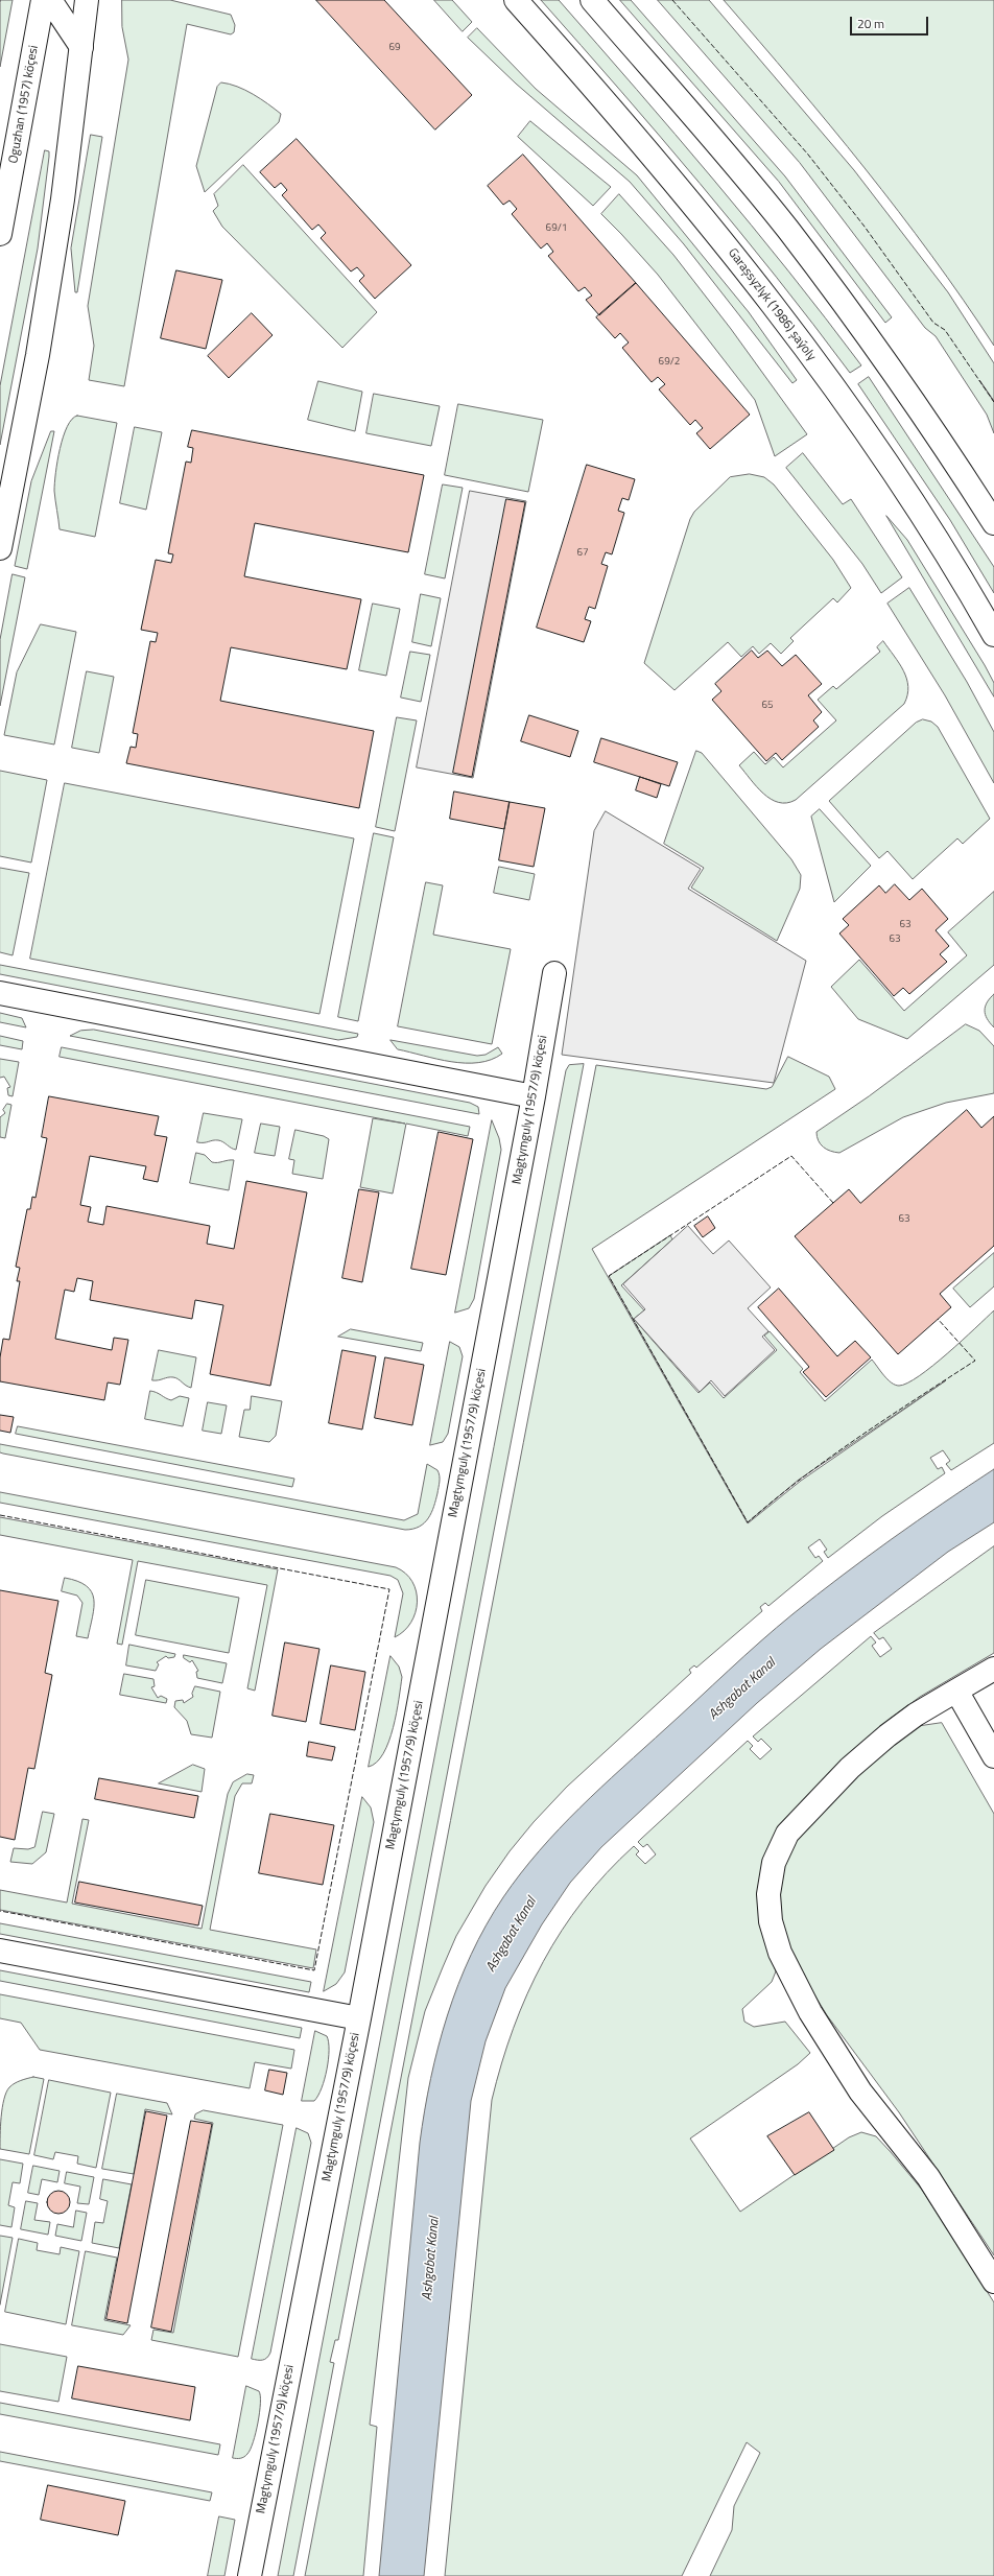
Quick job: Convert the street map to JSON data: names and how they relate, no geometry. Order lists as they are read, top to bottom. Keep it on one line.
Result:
{"streets":{"street":["Oguzhan (1957) köçesi","Garaşsyzlyk (1986) şaýoly","Magtymguly (1957/9) köçesi"]},"water":["Ashgabat Kanal"],"house_numbers":["69","69/1","69/2","67","65","63","63","63"],"scale_bar":"20 m"}
